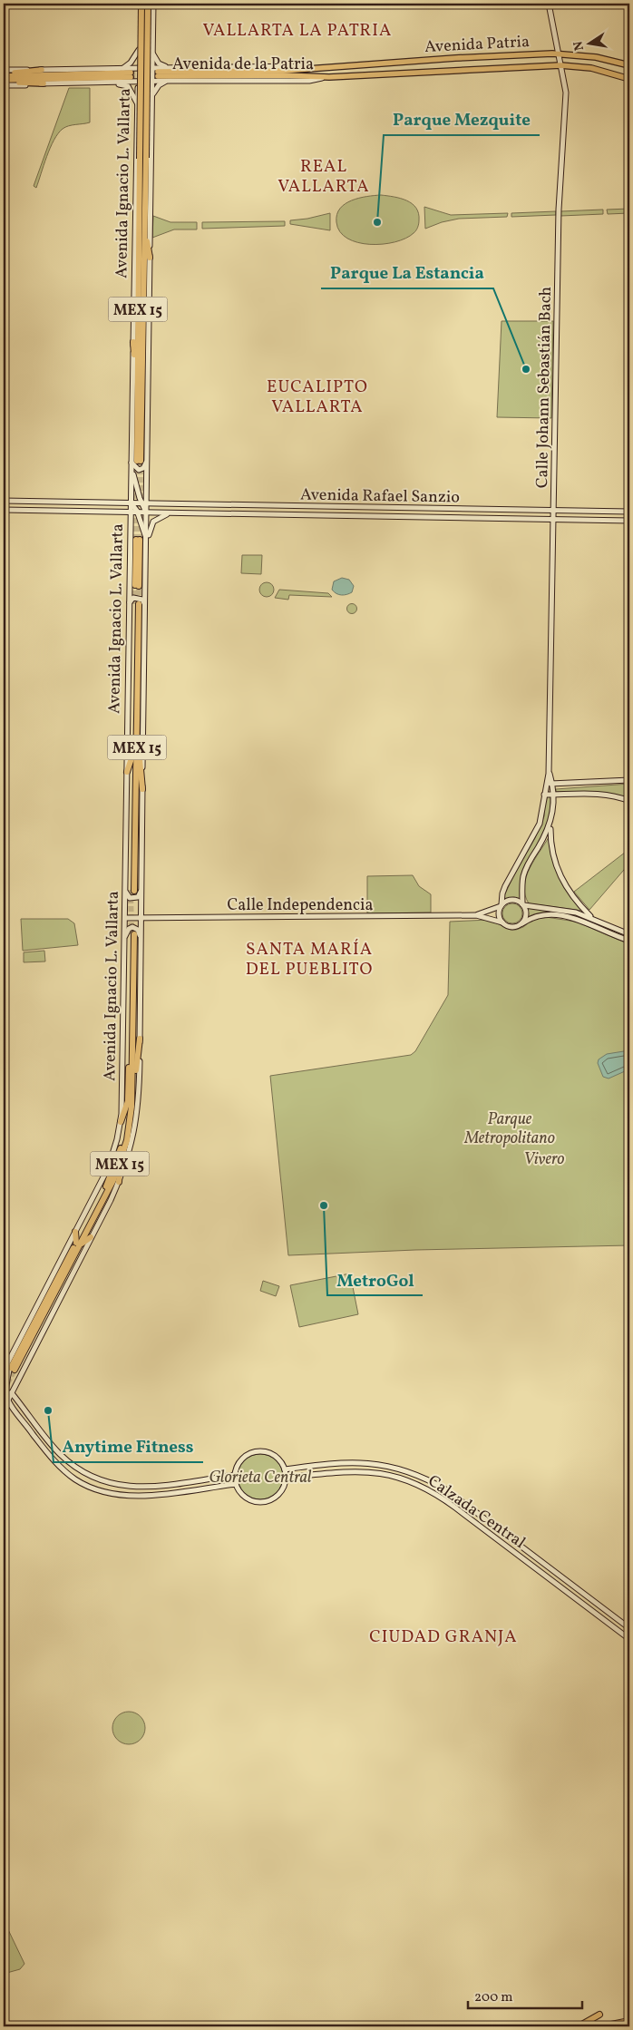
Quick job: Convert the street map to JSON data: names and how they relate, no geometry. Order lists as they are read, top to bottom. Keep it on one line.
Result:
{"streets":{"highway":["Avenida Ignacio L. Vallarta","MEX 15"],"main road":["Avenida Patria","Avenida de la Patria"],"street":["Calle Johann Sebastián Bach","Avenida Rafael Sanzio","Calle Independencia","Calzada Central"]},"crossings":[["Avenida Patria","Avenida de la Patria"],["Avenida Patria","Calle Johann Sebastián Bach"],["Avenida de la Patria","Avenida Ignacio L. Vallarta"],["Avenida Ignacio L. Vallarta","Avenida Rafael Sanzio"],["Avenida Ignacio L. Vallarta","Calle Independencia"],["Calle Johann Sebastián Bach","Avenida Rafael Sanzio"],["Calle Johann Sebastián Bach","Calle Independencia"]],"districts":["VALLARTA LA PATRIA","REAL VALLARTA","EUCALIPTO VALLARTA","SANTA MARÍA DEL PUEBLITO","CIUDAD GRANJA"],"parks":["Parque Metropolitano","Vivero","Glorieta Central"],"places":["Parque Mezquite","Parque La Estancia","MetroGol","Anytime Fitness"],"scale_bar":"200 m","north":"left"}
